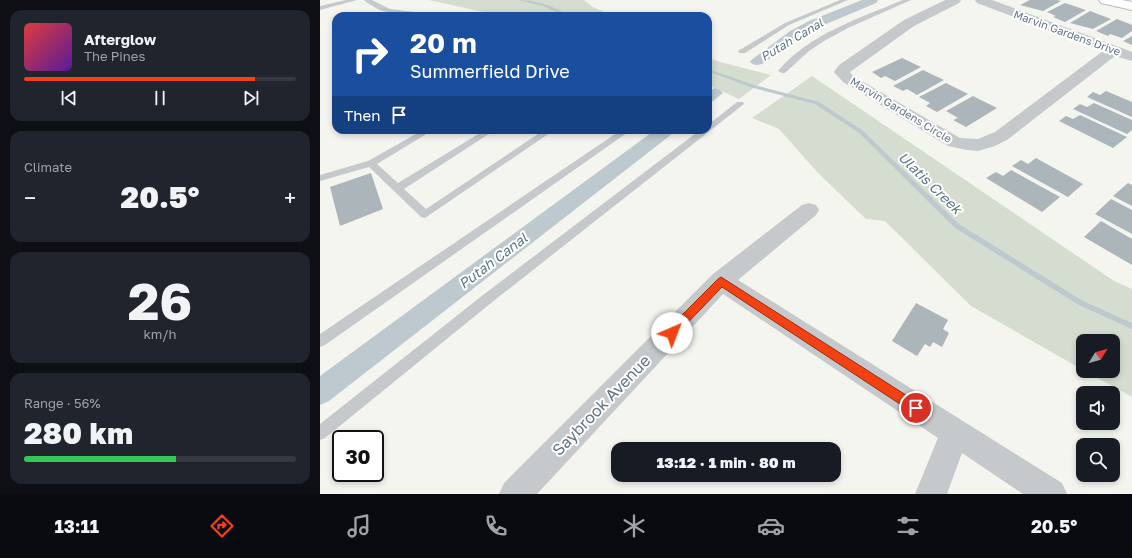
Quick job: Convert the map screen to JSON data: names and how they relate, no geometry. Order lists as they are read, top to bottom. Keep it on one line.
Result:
{"streets":{"street":["Marvin Gardens Drive","Marvin Gardens Circle","Saybrook Avenue"]},"crossings":[["Marvin Gardens Drive","Marvin Gardens Circle"]],"water":["Putah Canal","Ulatis Creek"],"north":"top right","page":{"turn":["20 m","Summerfield Drive"],"song":["Afterglow","The Pines"],"then":"Then","tile":["Climate",["26","km/h"],["Range · 56%","280 km"]],"heat":["−","20.5°","+"],"limit":"30","trip":"13:12 · 1 min · 80 m","tabs":["13:11","20.5°"]}}
